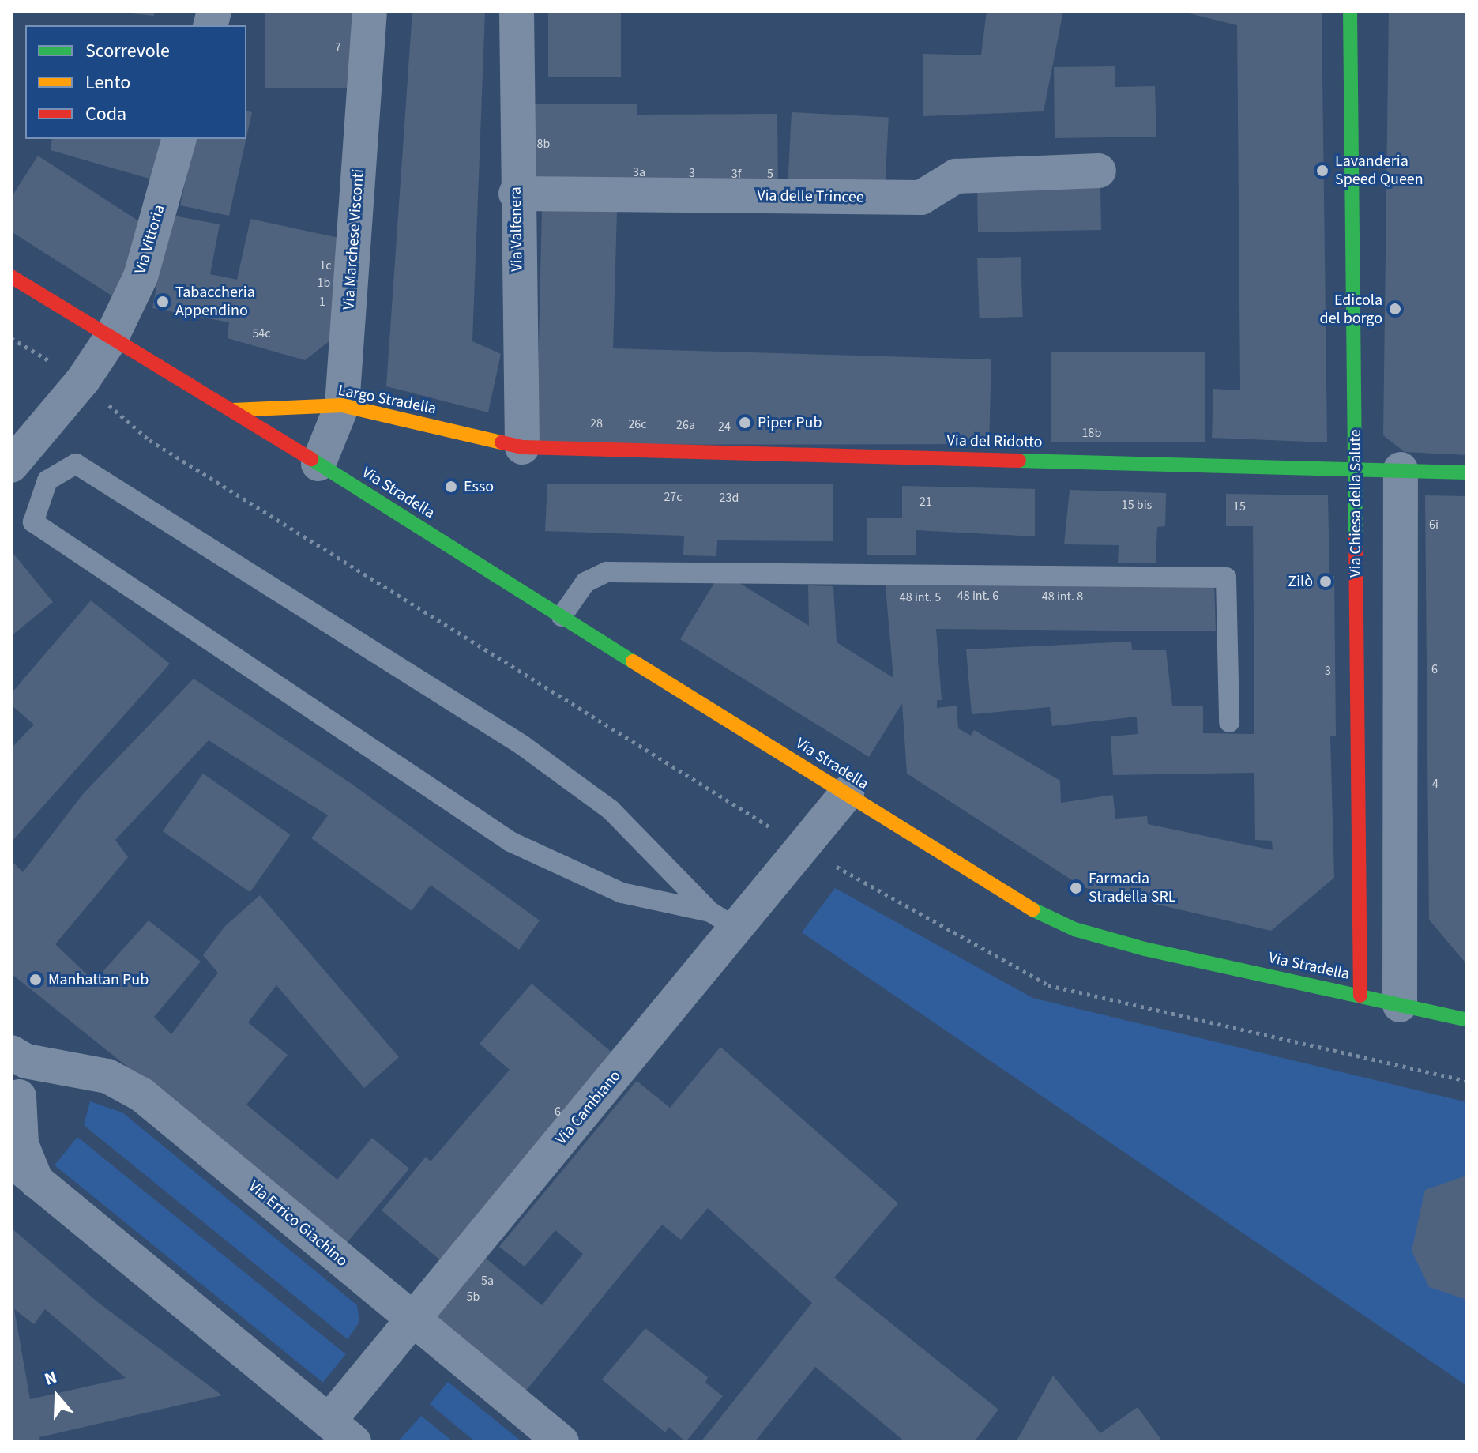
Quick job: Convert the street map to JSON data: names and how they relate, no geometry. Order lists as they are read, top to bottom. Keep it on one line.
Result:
{"streets":{"street":["Via delle Trincee","Via Valfenera","Via Vittoria","Via Marchese Visconti","Largo Stradella","Via del Ridotto","Via Stradella","Via Chiesa della Salute","Via Cambiano","Via Errico Giachino"]},"crossings":[["Via delle Trincee","Via Valfenera"],["Via Valfenera","Largo Stradella"],["Via Valfenera","Via del Ridotto"],["Via Marchese Visconti","Largo Stradella"],["Via Marchese Visconti","Via Stradella"],["Largo Stradella","Via del Ridotto"],["Largo Stradella","Via Stradella"],["Via del Ridotto","Via Chiesa della Salute"],["Via Stradella","Via Chiesa della Salute"],["Via Stradella","Via Cambiano"],["Via Cambiano","Via Errico Giachino"]],"places":["Lavanderia Speed Queen","Tabaccheria Appendino","Edicola del borgo","Piper Pub","Esso","Zilò","Farmacia Stradella SRL","Manhattan Pub"],"house_numbers":["7","8b","3a","3","3f","5","1c","1b","1","54c","28","26c","26a","24","18b","27c","23d","21","15 bis","15","6i","48 int. 6","48 int. 8","48 int. 5","6","3","4","6","5a","5b"],"legend":["Scorrevole","Lento","Coda"],"north":"top"}
